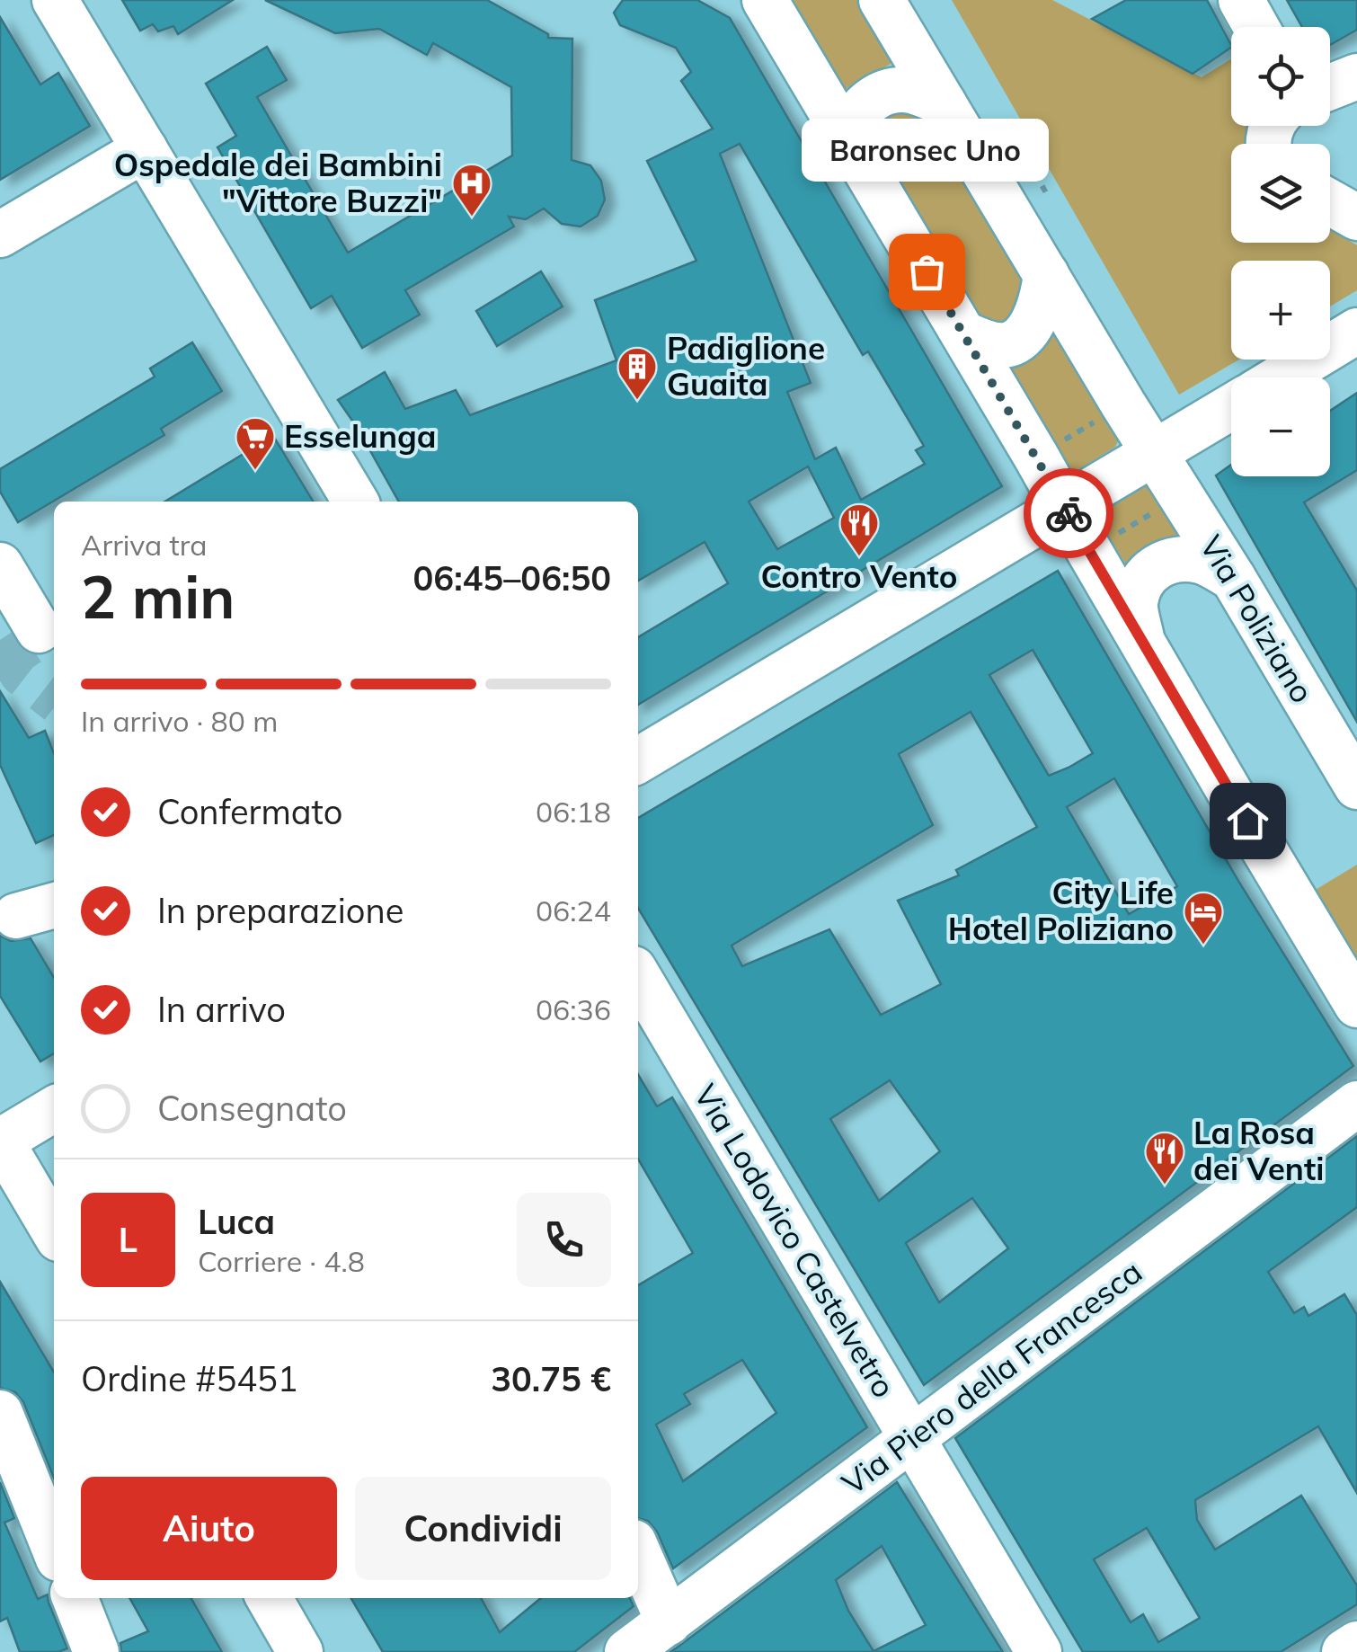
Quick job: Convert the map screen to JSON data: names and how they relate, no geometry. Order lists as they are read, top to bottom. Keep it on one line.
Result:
{"streets":{"street":["Via Poliziano","Via Lodovico Castelvetro","Via Piero della Francesca"]},"crossings":[["Via Lodovico Castelvetro","Via Piero della Francesca"]],"places":{"hospital":["Ospedale dei Bambini \"Vittore Buzzi\""],"other":["Baronsec Uno"],"building":["Padiglione Guaita"],"supermarket":["Esselunga"],"restaurant":["Contro Vento","La Rosa dei Venti"],"hotel":["City Life Hotel Poliziano"]},"page":{"map_buttons":["+","−"],"bubble":"Baronsec Uno","heading":["2 min","Arriva tra","06:45–06:50"],"panel":["Luca","Corriere · 4.8","Ordine #5451","30.75 €"],"bar":"In arrivo · 80 m","list":[["Confermato","06:18"],["In preparazione","06:24"],["In arrivo","06:36"],"Consegnato"],"round":"L","buttons":["Aiuto","Condividi"]}}
